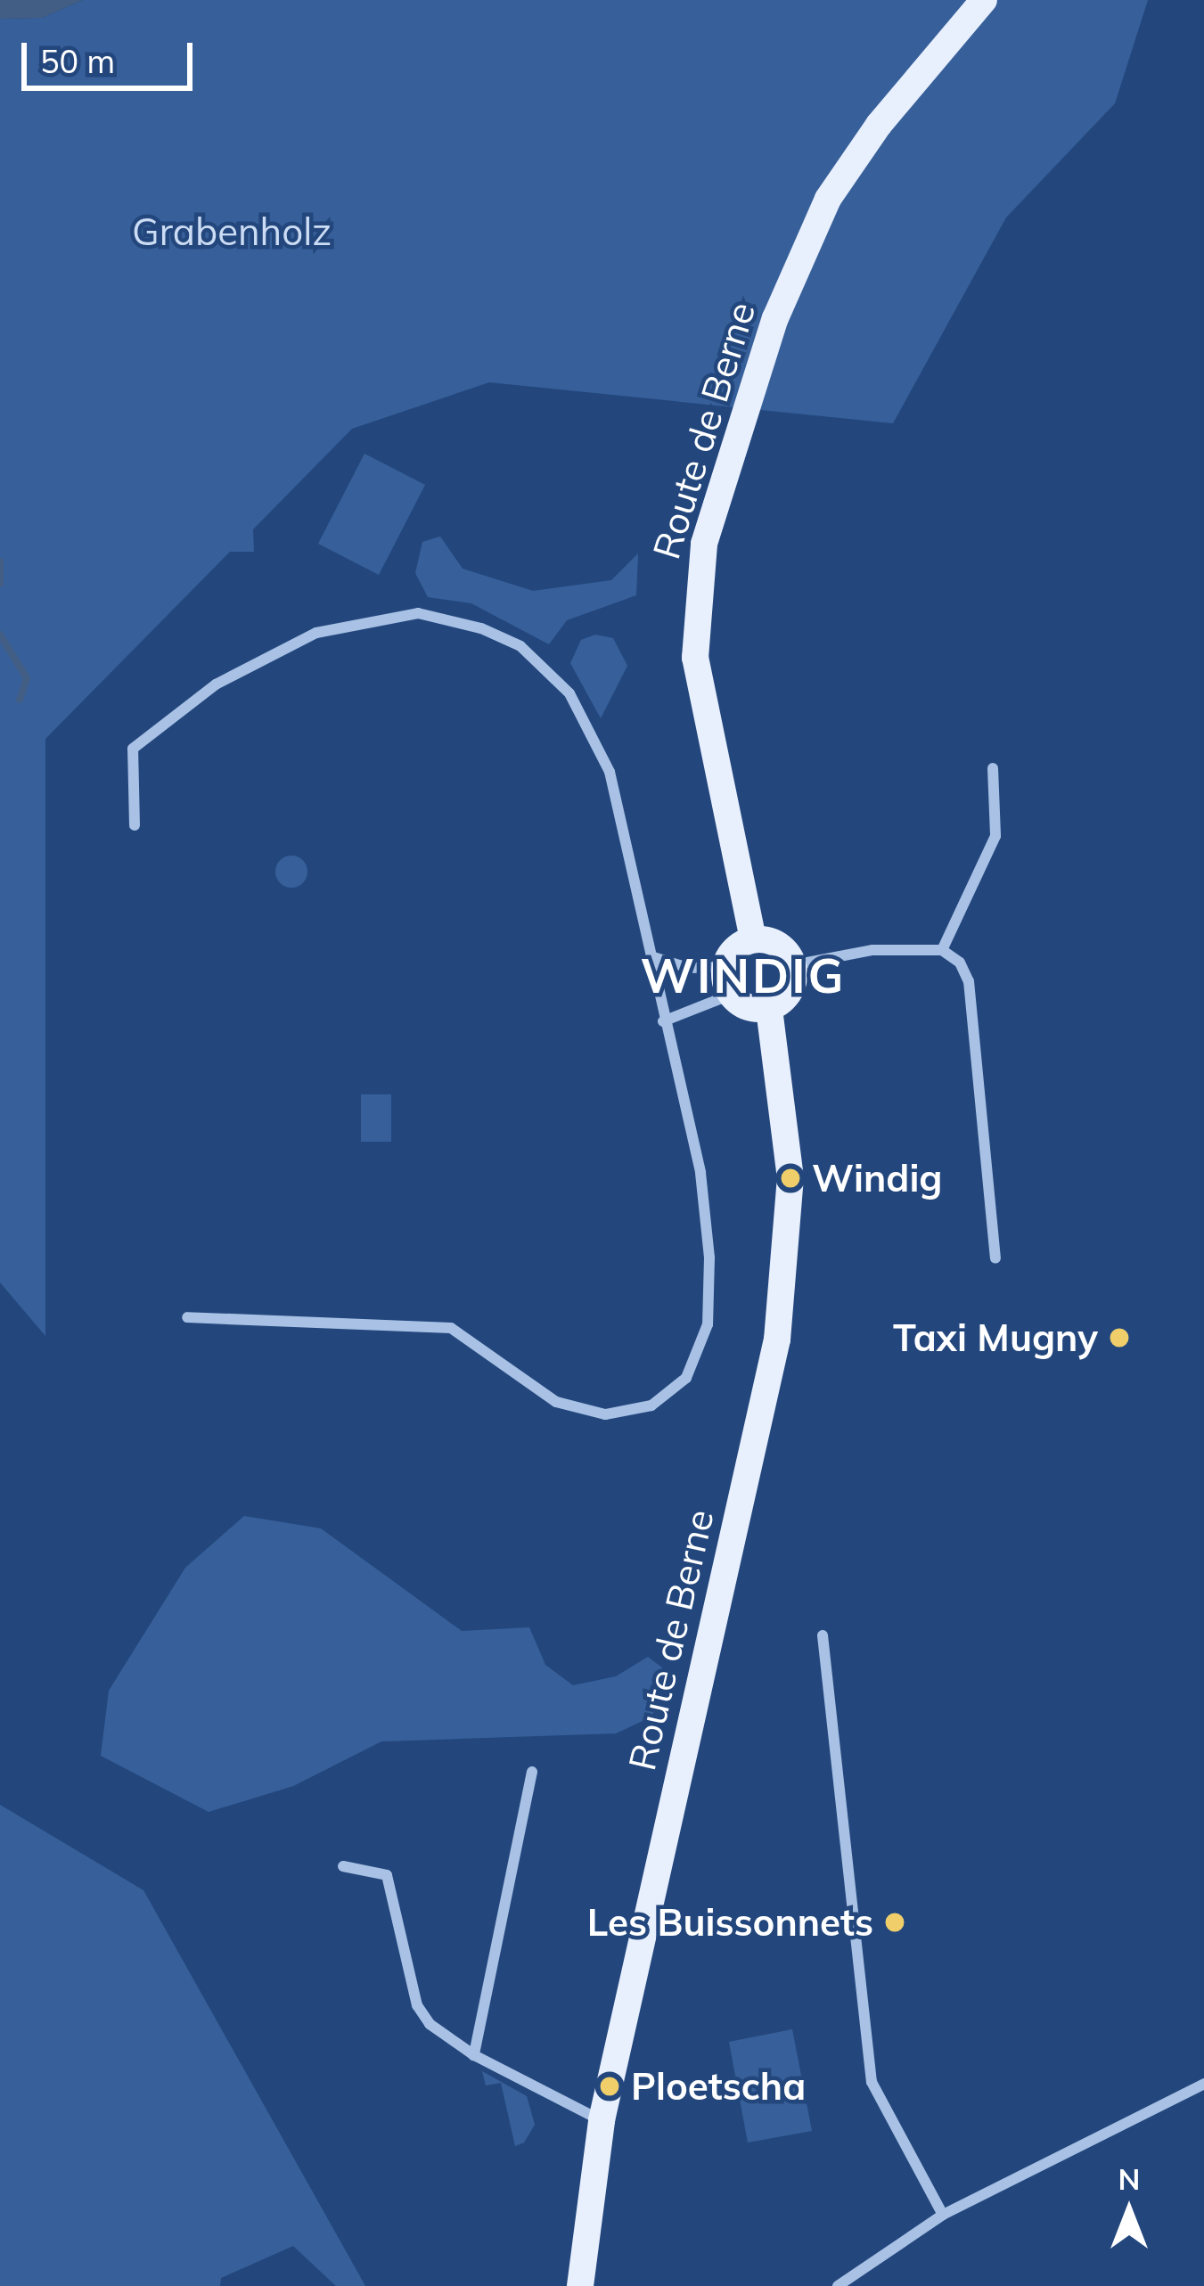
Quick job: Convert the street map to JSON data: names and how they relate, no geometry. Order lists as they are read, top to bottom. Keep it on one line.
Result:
{"streets":{"main road":["Route de Berne"]},"districts":["WINDIG"],"parks":["Grabenholz"],"places":["Windig","Taxi Mugny","Les Buissonnets","Ploetscha"],"scale_bar":"50 m","north":"top"}
